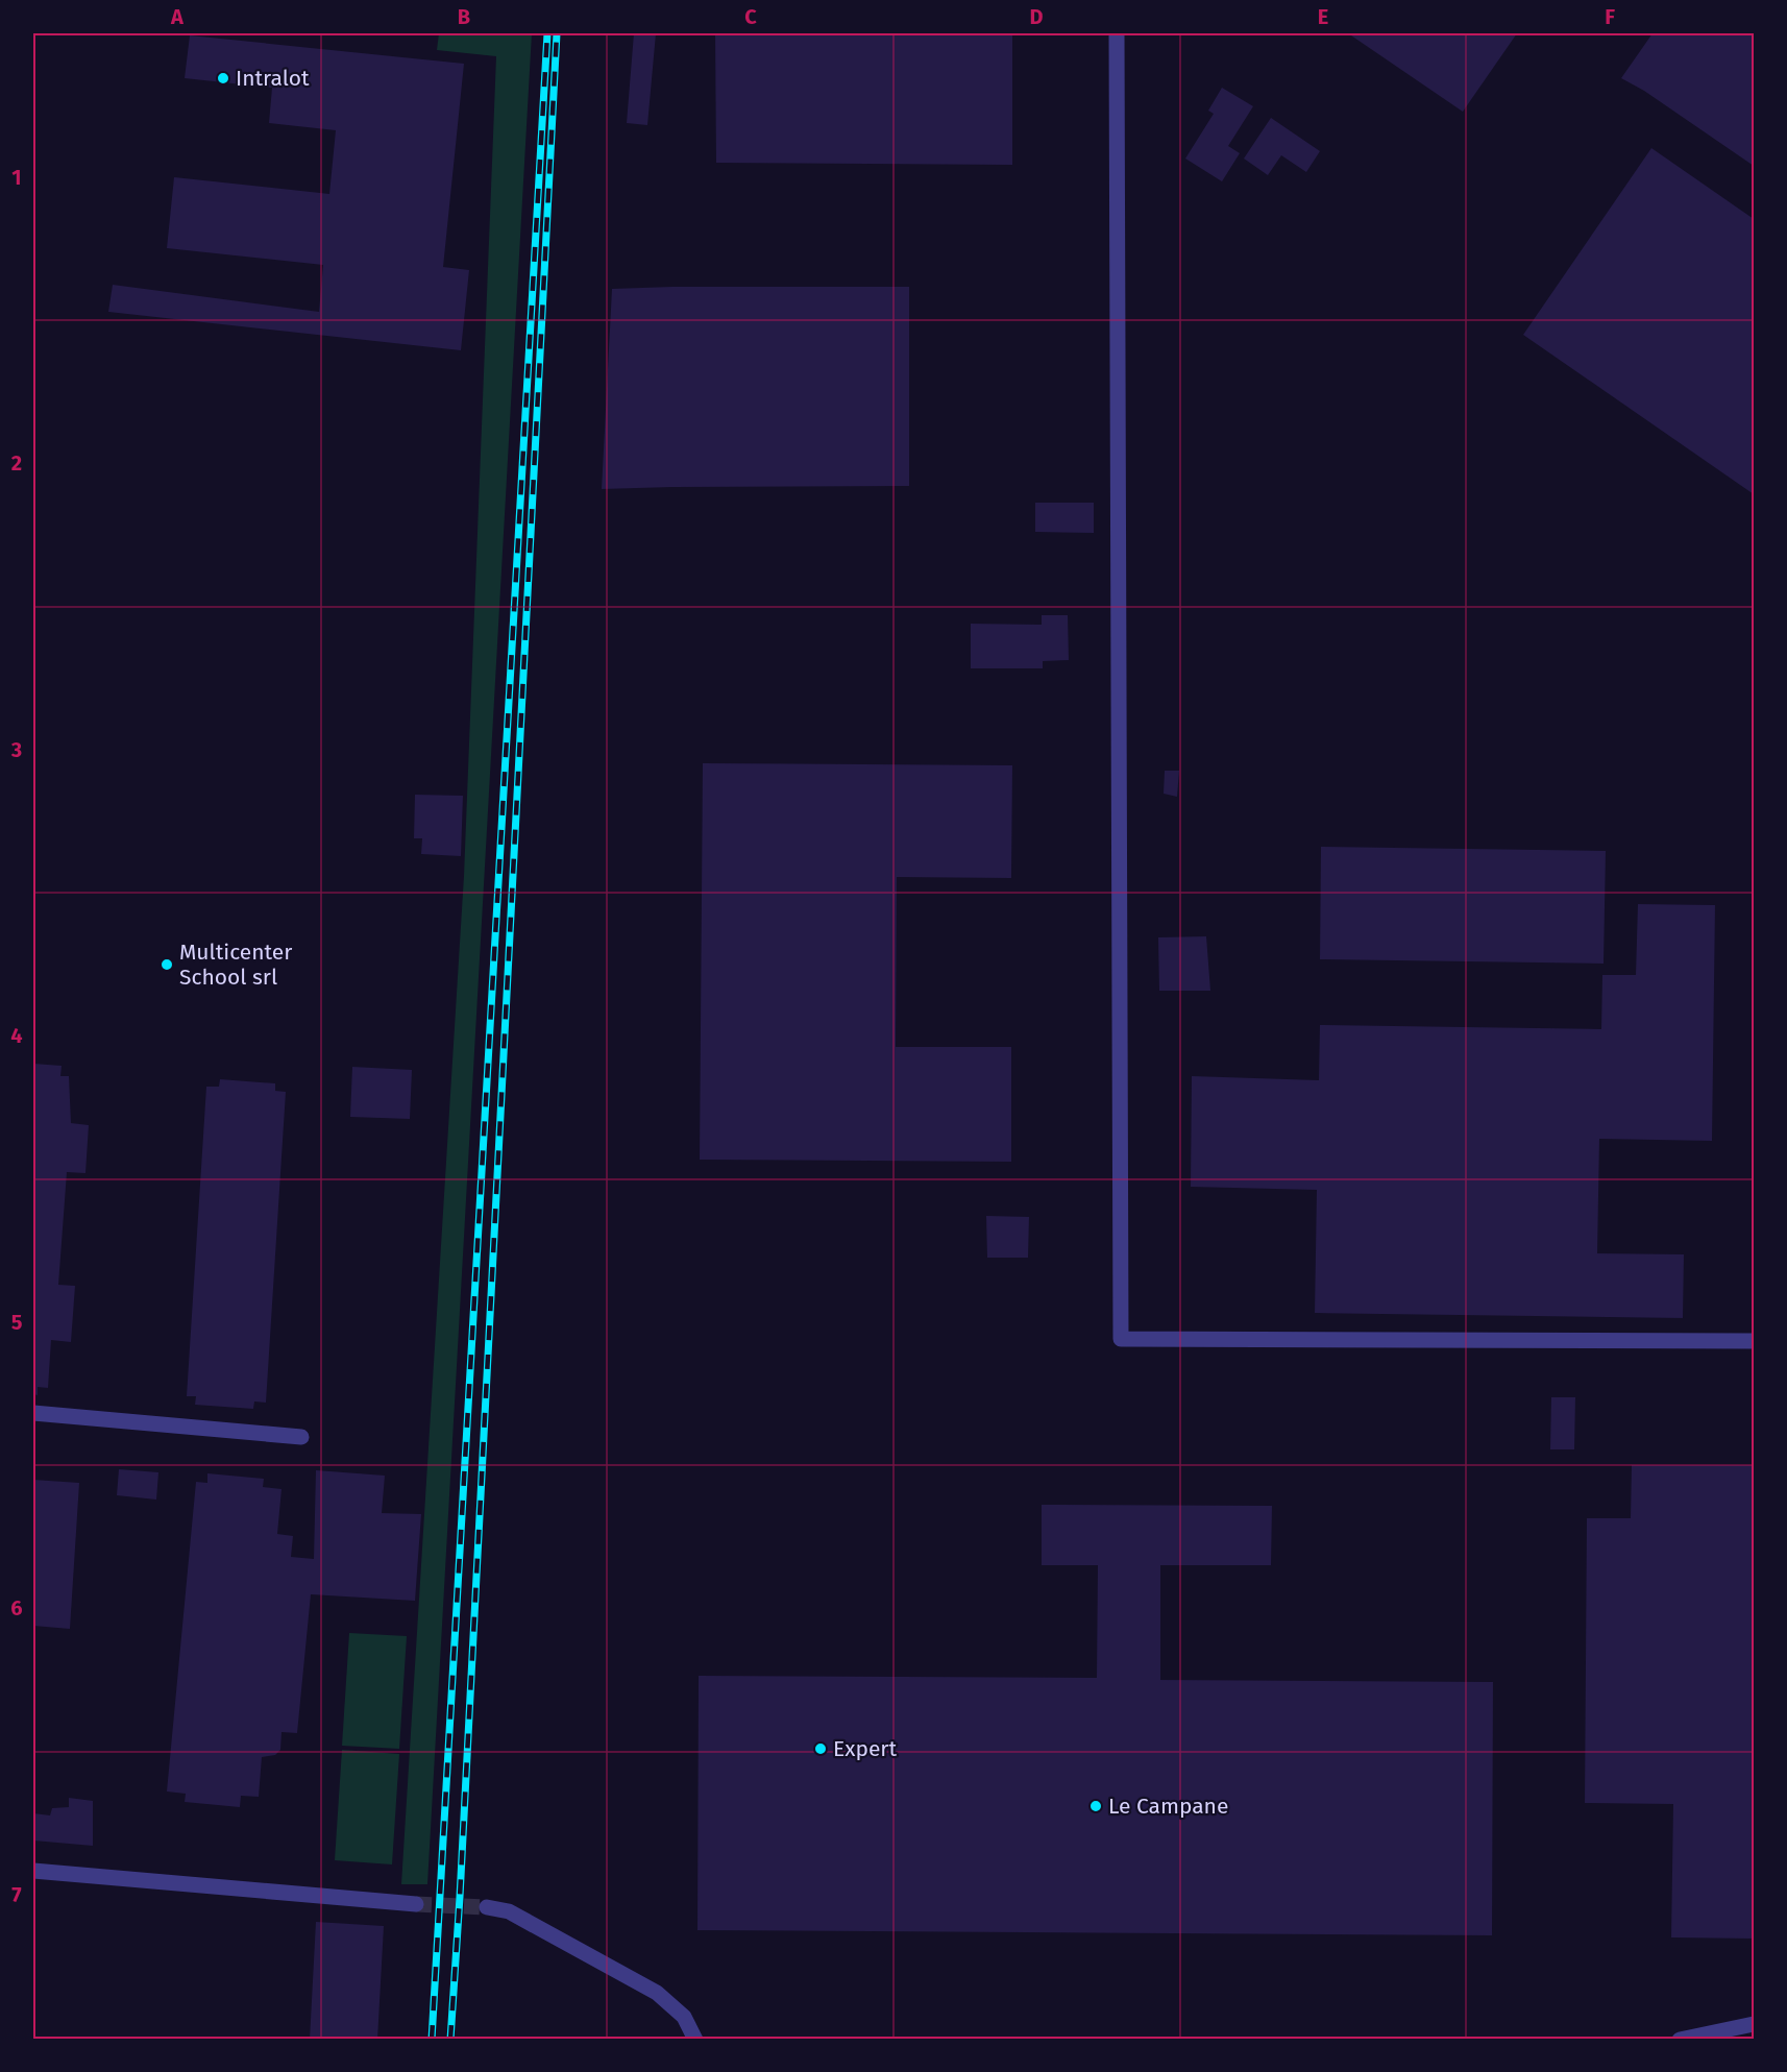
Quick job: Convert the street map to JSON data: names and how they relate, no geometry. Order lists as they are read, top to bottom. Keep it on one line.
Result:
{"places":["Intralot","Multicenter School srl","Expert","Le Campane"],"grid":{"columns":["A","B","C","D","E","F"],"rows":["1","2","3","4","5","6","7"]}}
